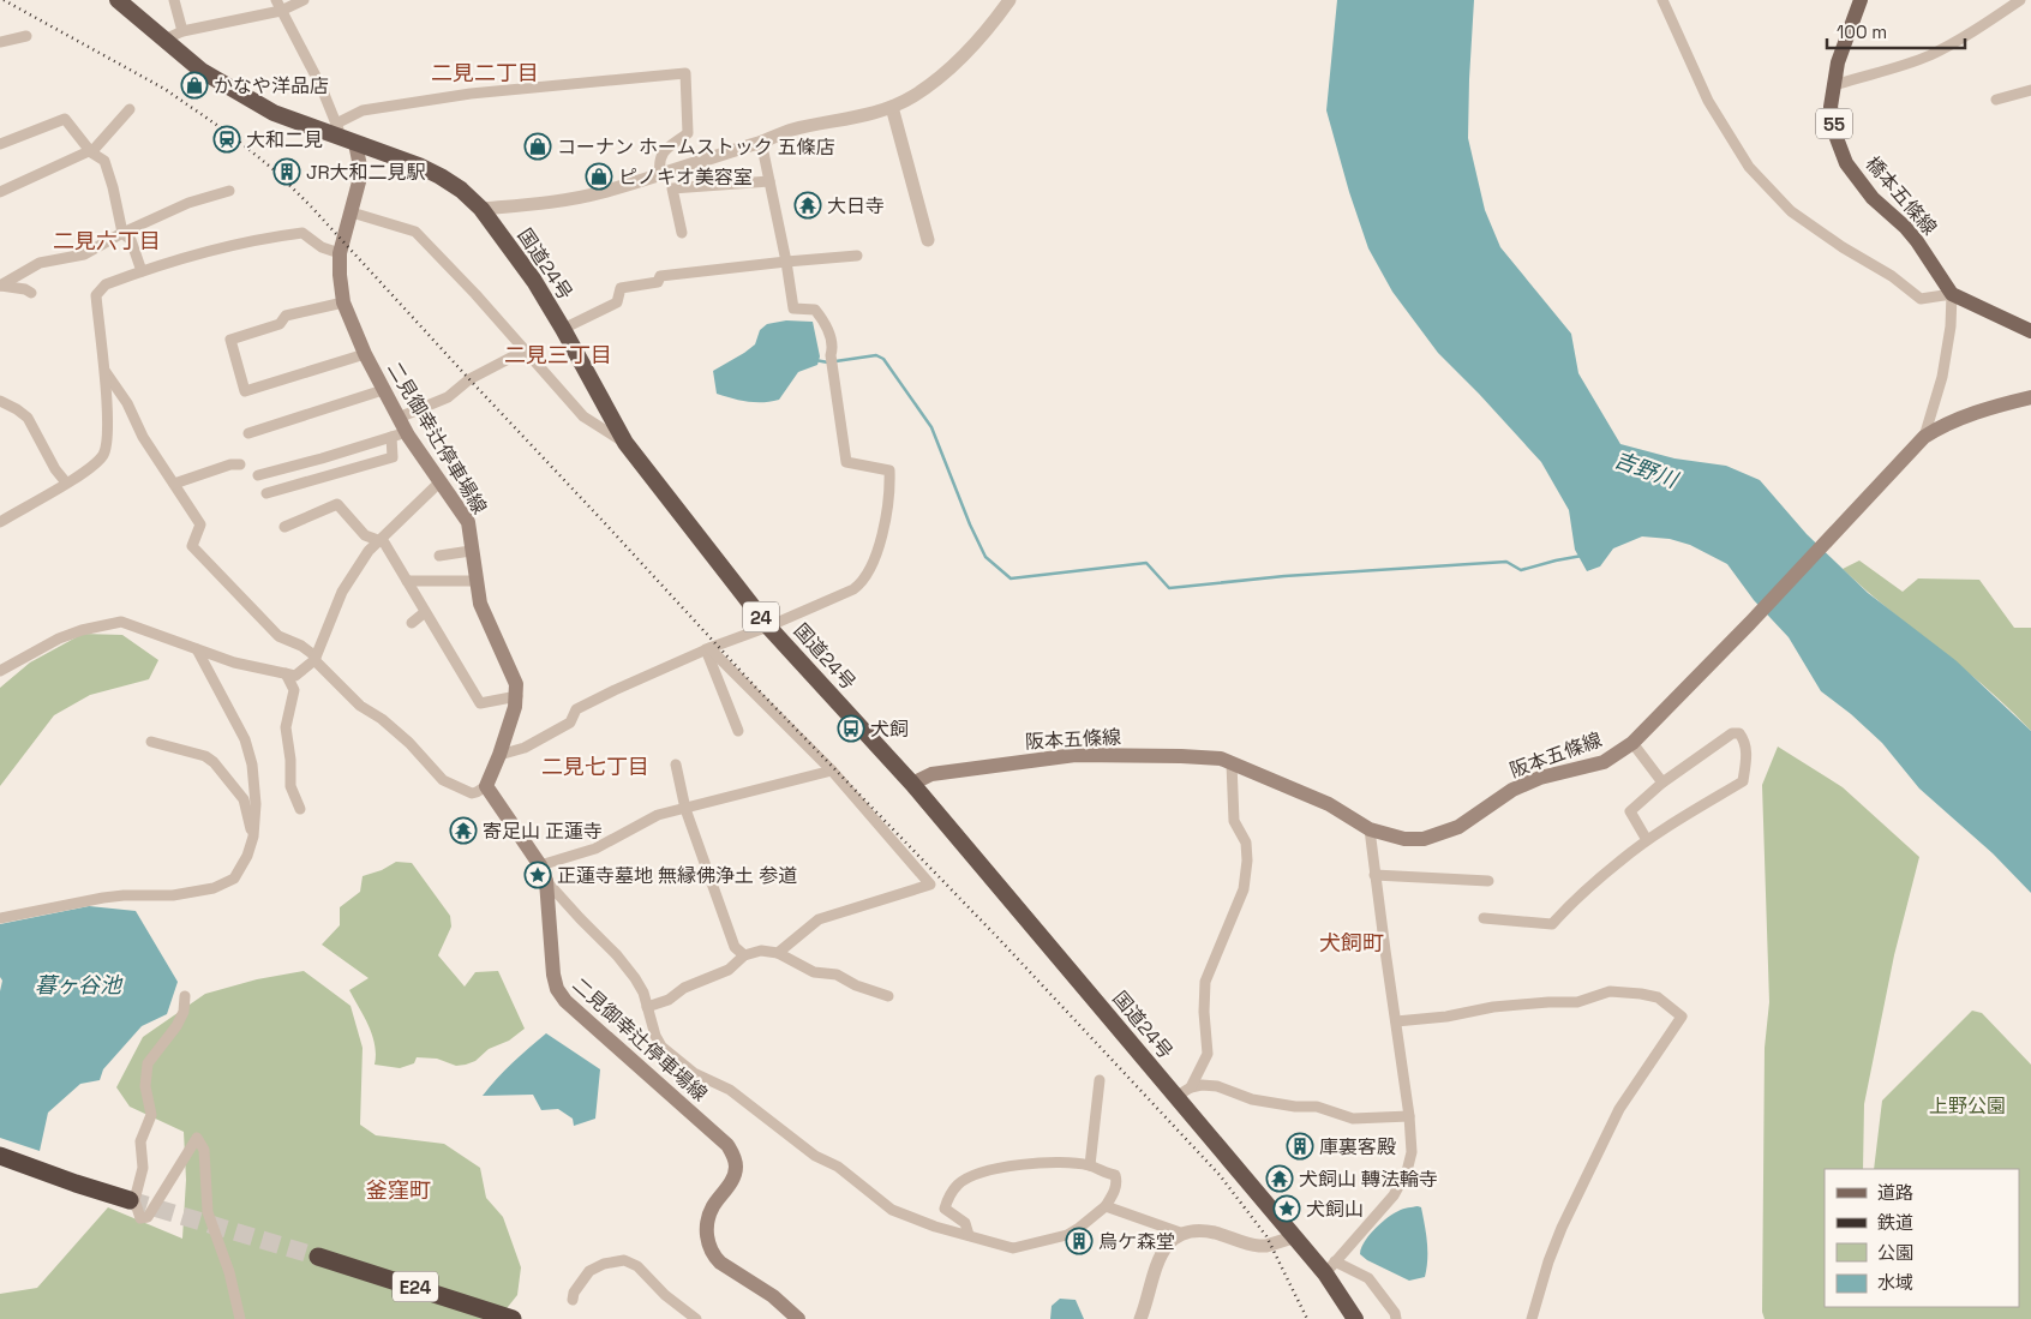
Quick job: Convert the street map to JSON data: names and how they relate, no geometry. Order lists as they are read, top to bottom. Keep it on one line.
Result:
{"streets":{"highway":["国道24号","24","E24"],"main road":["55","橋本五條線","二見御幸辻停車場線","阪本五條線"]},"crossings":[["国道24号","二見御幸辻停車場線"],["国道24号","阪本五條線"]],"districts":["二見二丁目","二見六丁目","二見三丁目","二見七丁目","犬飼町","釜窪町"],"water":["吉野川","暮ヶ谷池"],"parks":["上野公園"],"places":{"shop":["かなや洋品店","コーナン ホームストック 五條店","ピノキオ美容室"],"station":["大和二見"],"building":["JR大和二見駅","庫裏客殿","烏ケ森堂"],"temple":["大日寺","寄足山 正蓮寺","犬飼山 轉法輪寺"],"bus stop":["犬飼"],"place":["正蓮寺墓地 無縁佛浄土 参道","犬飼山"]},"legend":["道路","鉄道","公園","水域"],"scale_bar":"100 m"}
